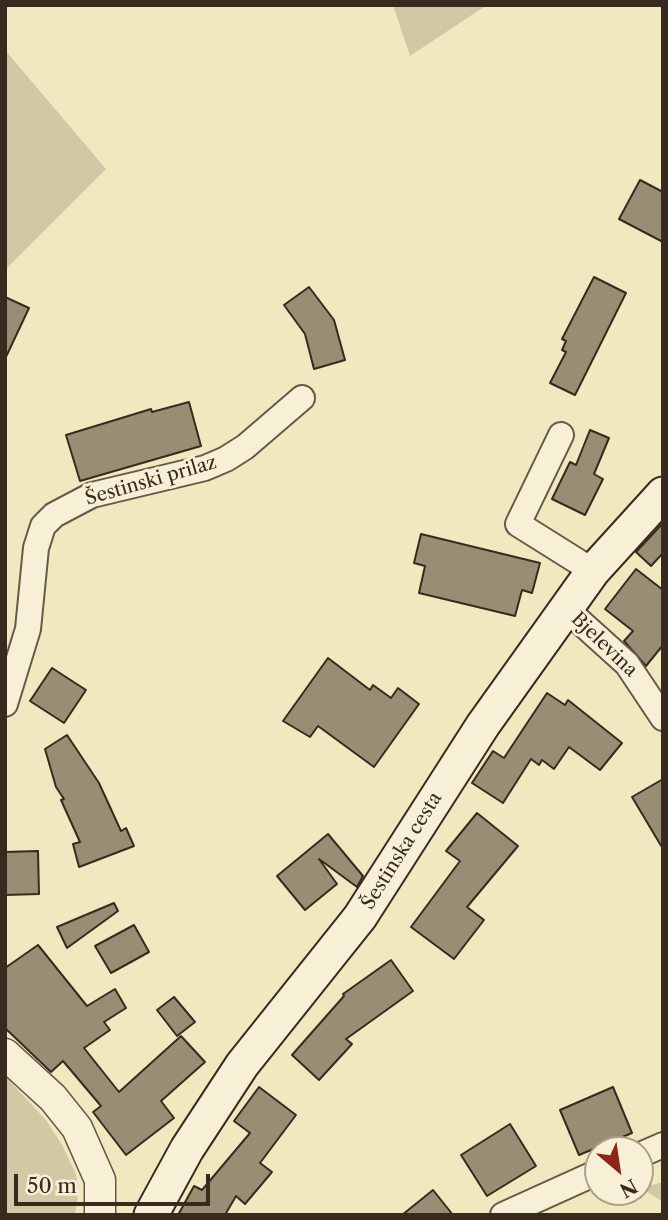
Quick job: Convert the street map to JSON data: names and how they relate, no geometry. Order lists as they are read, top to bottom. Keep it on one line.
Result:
{"streets":{"main road":["Šestinska cesta"],"street":["Šestinski prilaz","Bjelevina"]},"crossings":[["Bjelevina","Šestinska cesta"]],"scale_bar":"50 m","north":"bottom right"}
